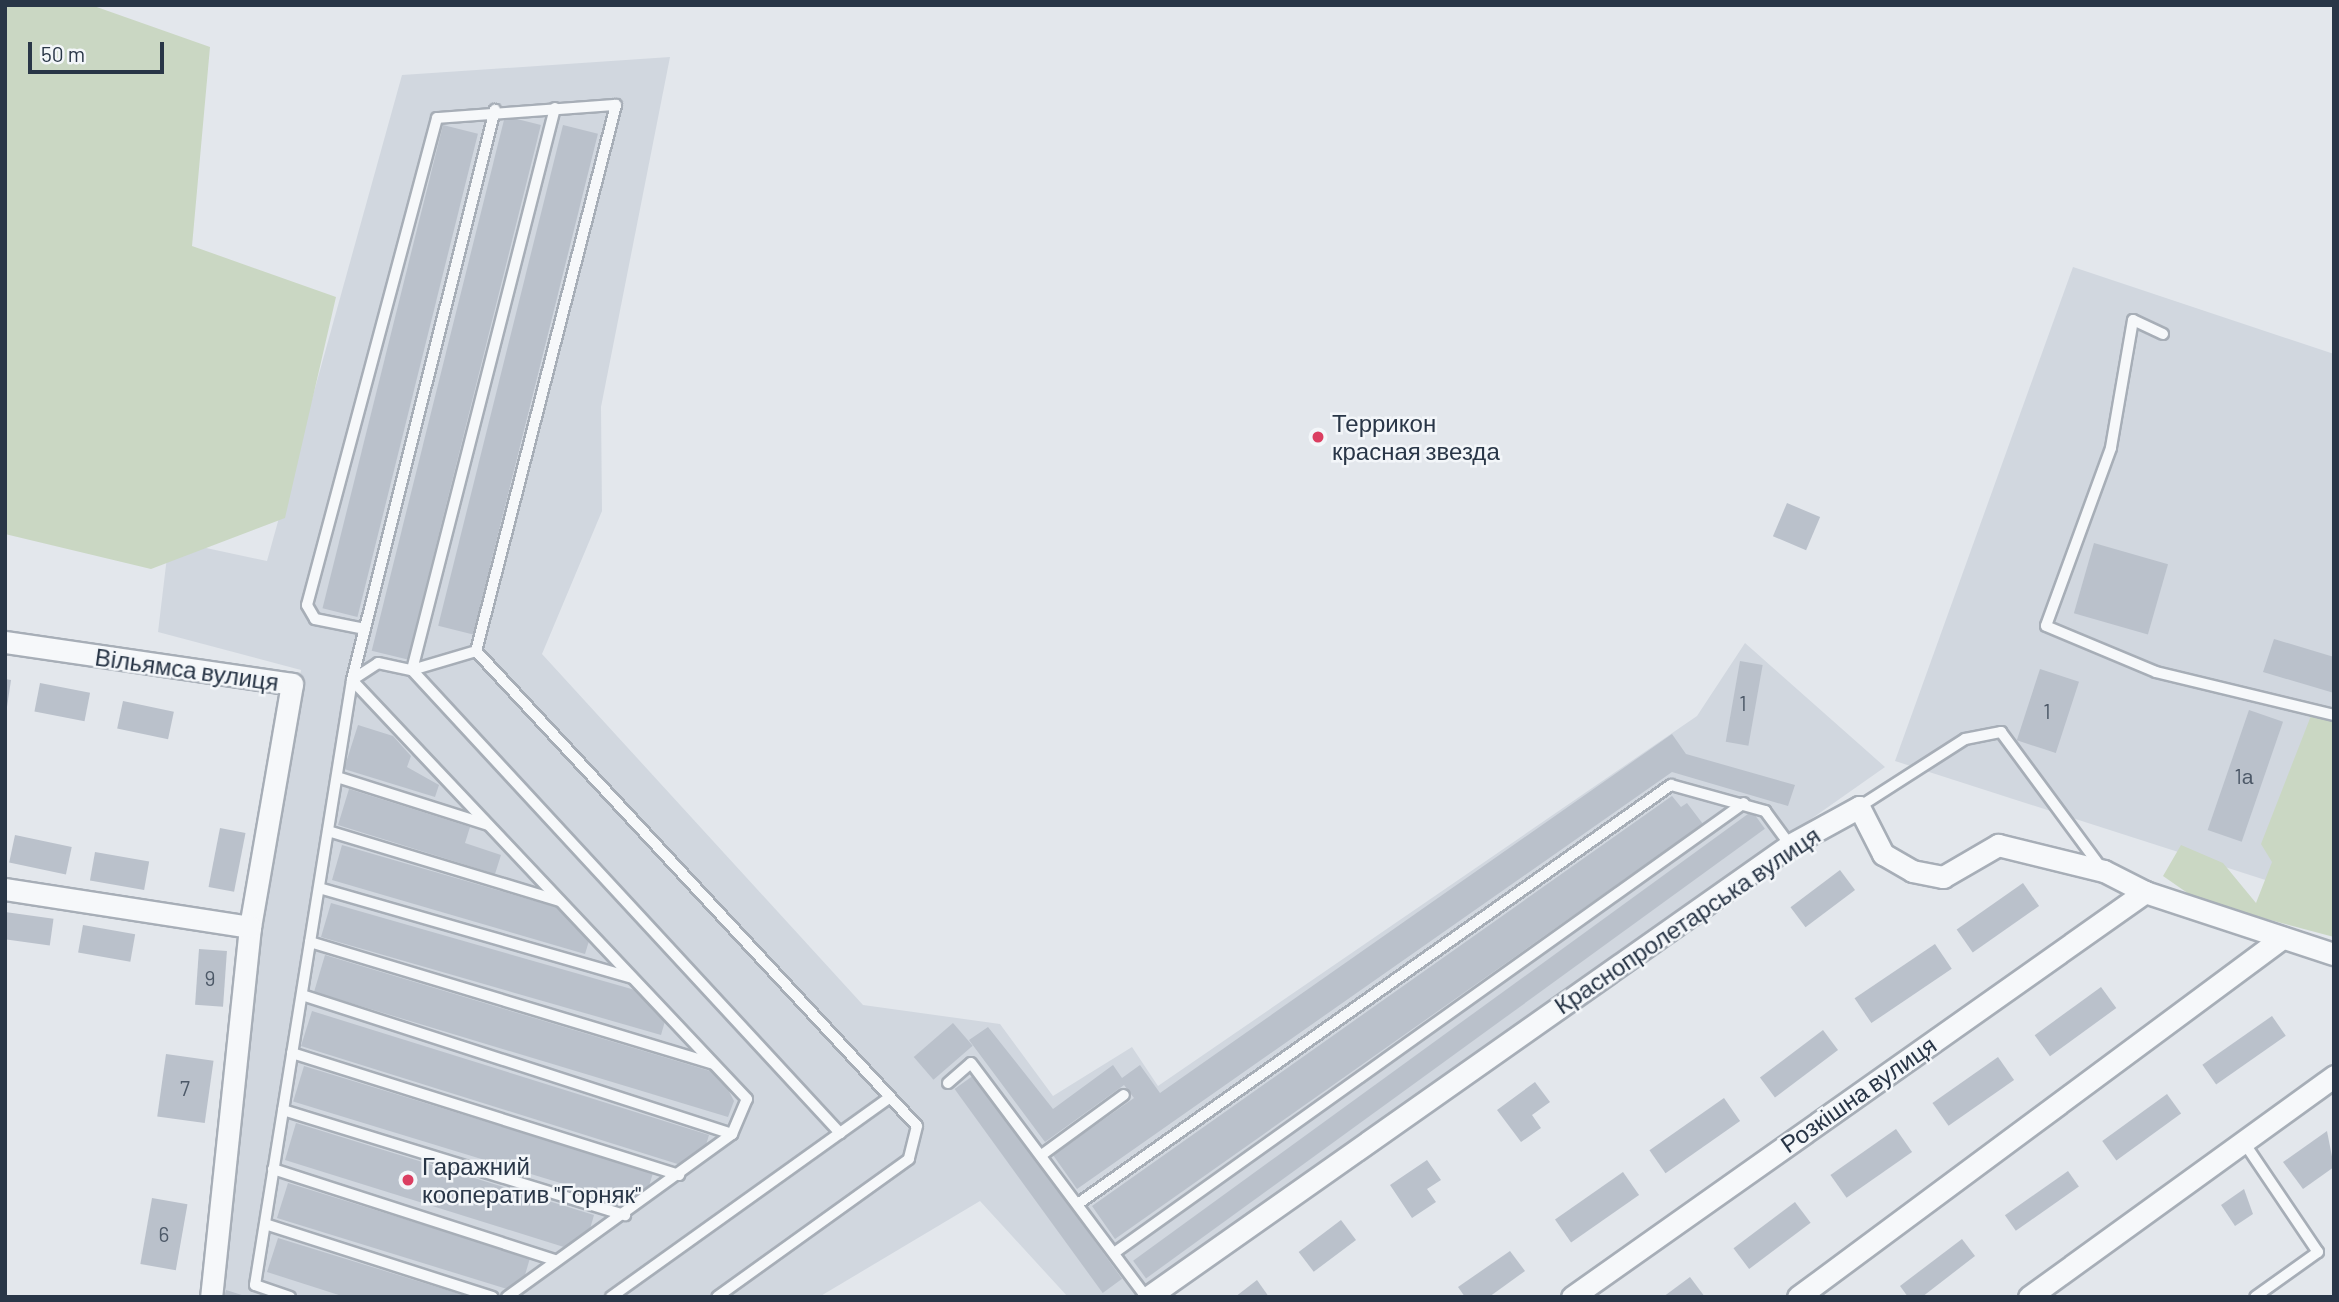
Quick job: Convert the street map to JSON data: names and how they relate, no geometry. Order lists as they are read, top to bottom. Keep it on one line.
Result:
{"streets":{"street":["Вільямса вулиця","Краснопролетарська вулиця","Розкішна вулиця"]},"places":["Террикон красная звезда","Гаражний кооператив \"Горняк\""],"house_numbers":["1","1","1а","9","7","6"],"scale_bar":"50 m"}
